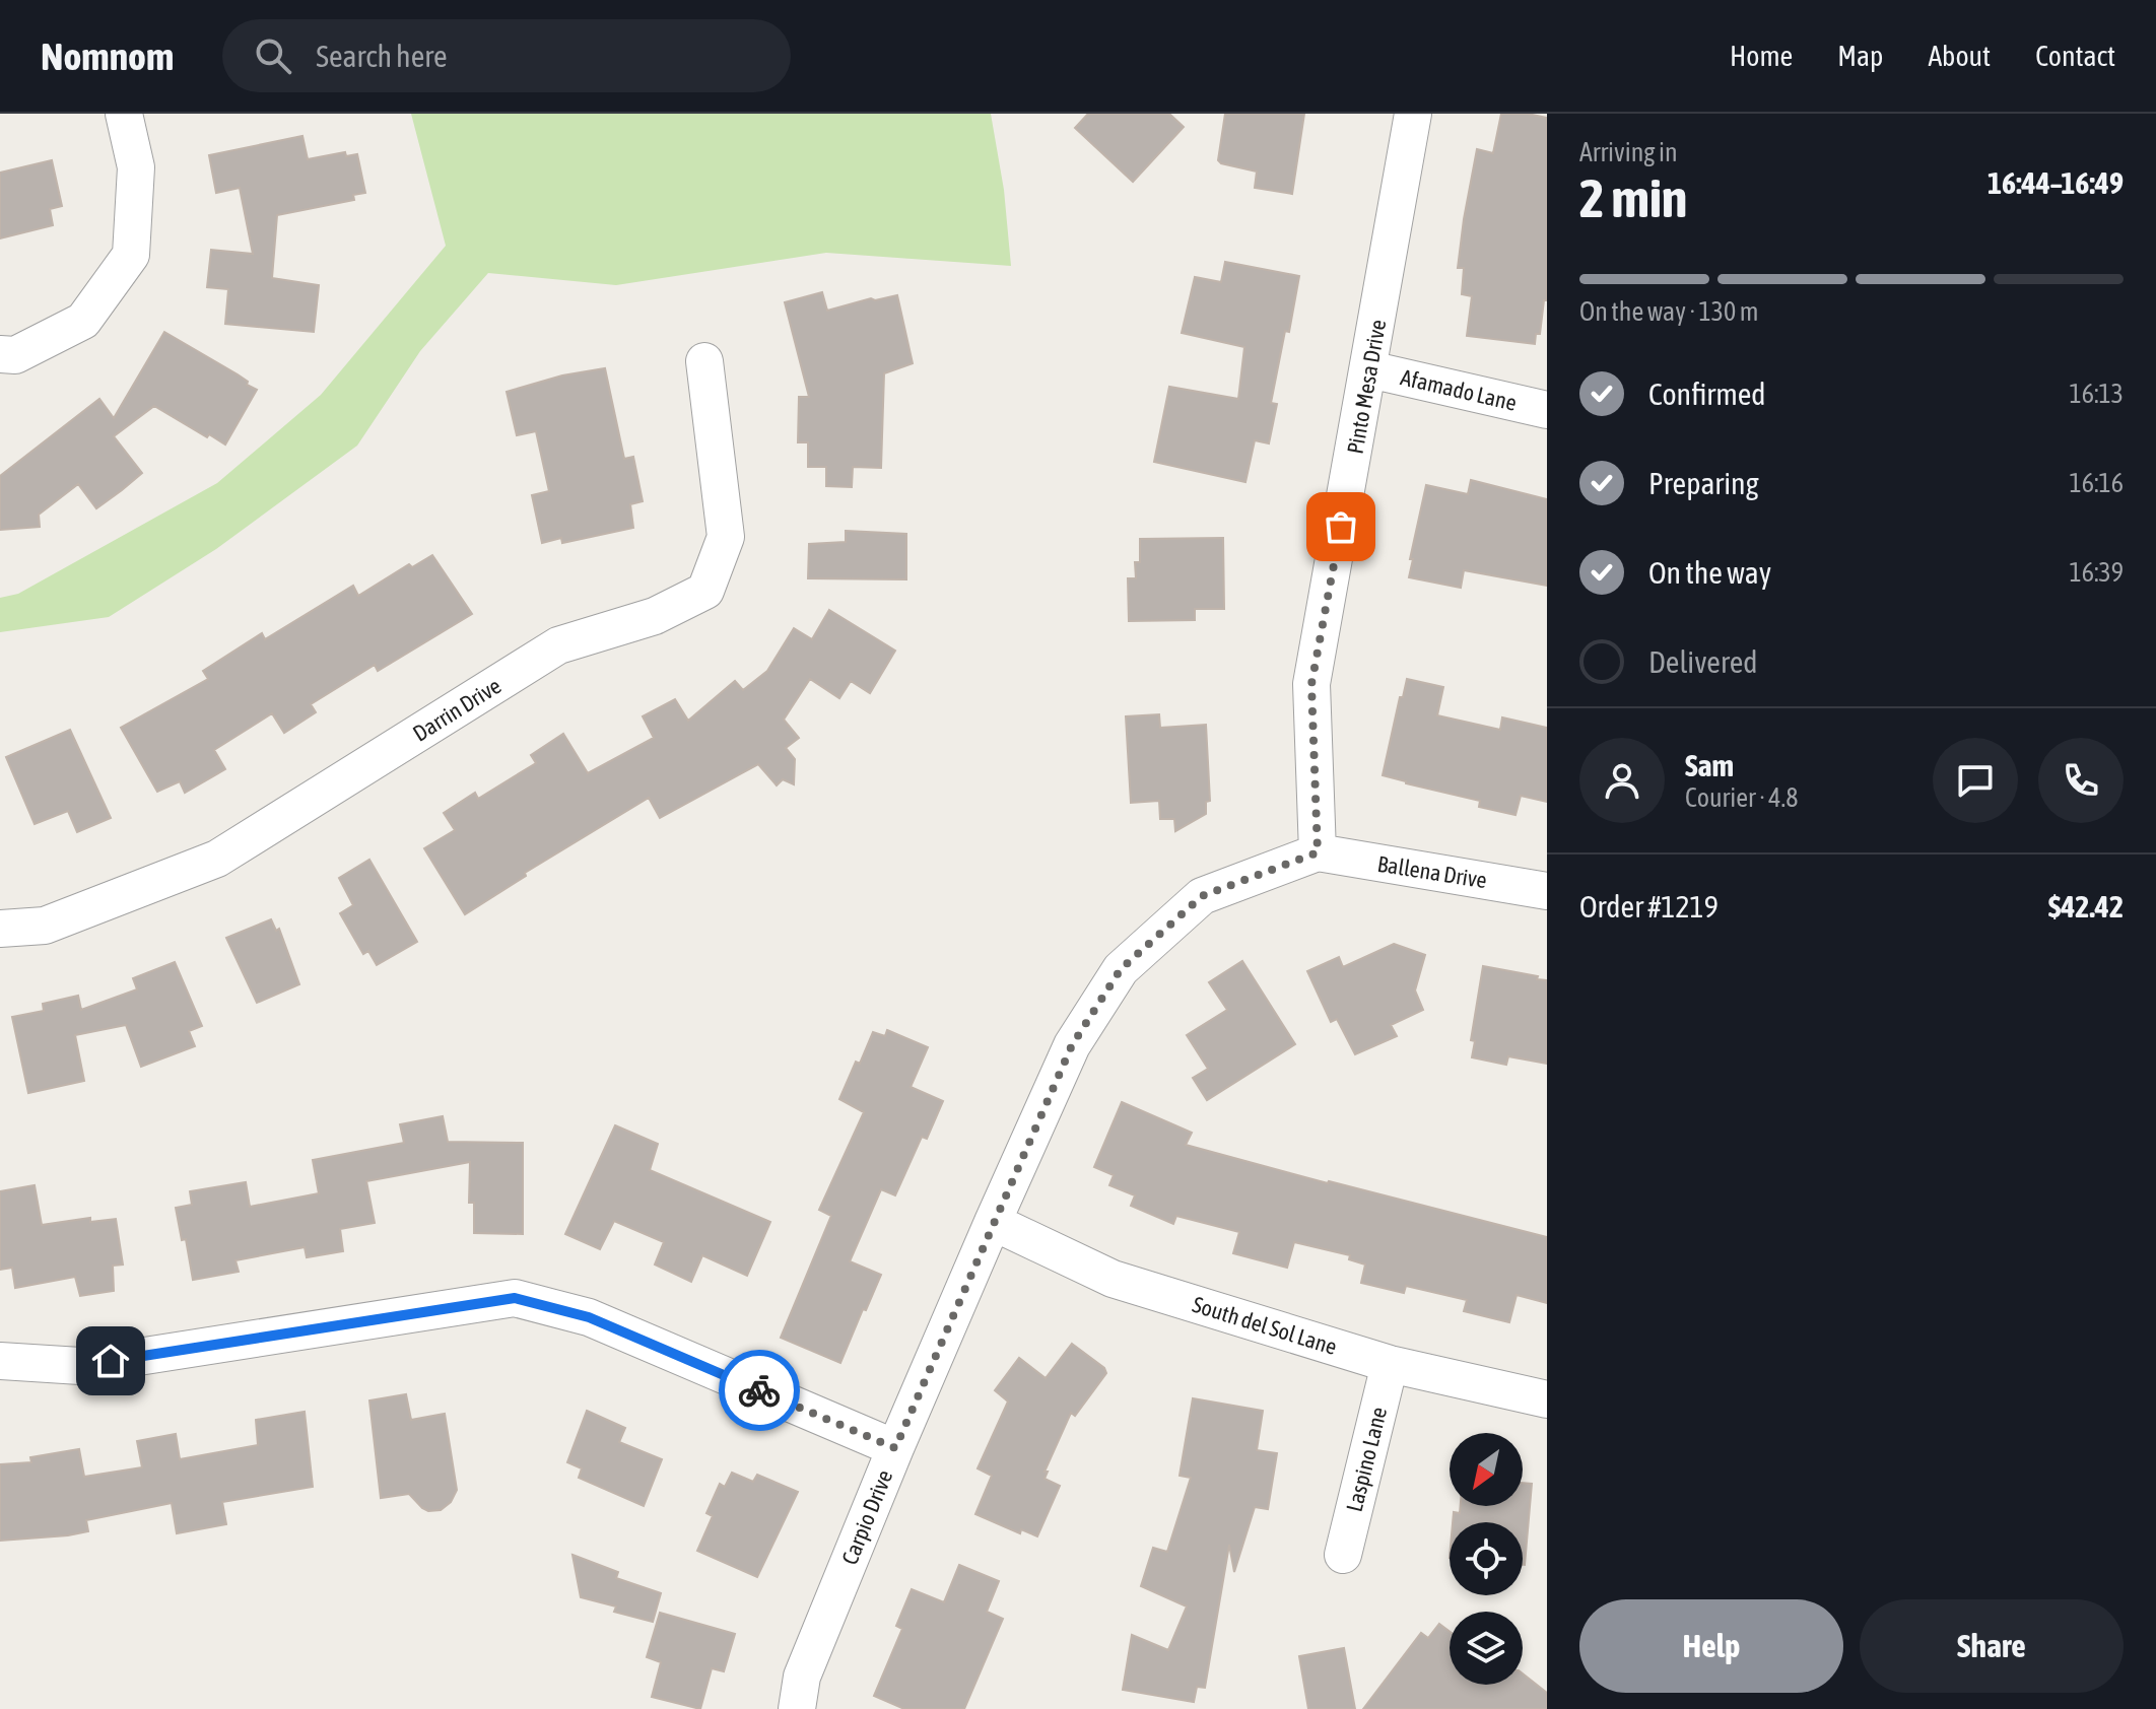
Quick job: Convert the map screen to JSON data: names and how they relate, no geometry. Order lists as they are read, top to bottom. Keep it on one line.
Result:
{"streets":{"street":["Pinto Mesa Drive","Afamado Lane","Darrin Drive","Ballena Drive","South del Sol Lane","Laspino Lane","Carpio Drive"]},"crossings":[["Pinto Mesa Drive","Afamado Lane"],["Pinto Mesa Drive","Ballena Drive"],["Pinto Mesa Drive","Carpio Drive"],["Ballena Drive","Carpio Drive"],["South del Sol Lane","Laspino Lane"],["South del Sol Lane","Carpio Drive"]],"north":"bottom left","page":{"header":"Nomnom","search":"Search here","nav":["Home","Map","About","Contact"],"heading":["2 min","Arriving in","16:44–16:49"],"panel":["Sam","Courier · 4.8","Order #1219","$42.42"],"bar":"On the way · 130 m","list":[["Confirmed","16:13"],["Preparing","16:16"],["On the way","16:39"],"Delivered"],"buttons":["Help","Share"]}}
